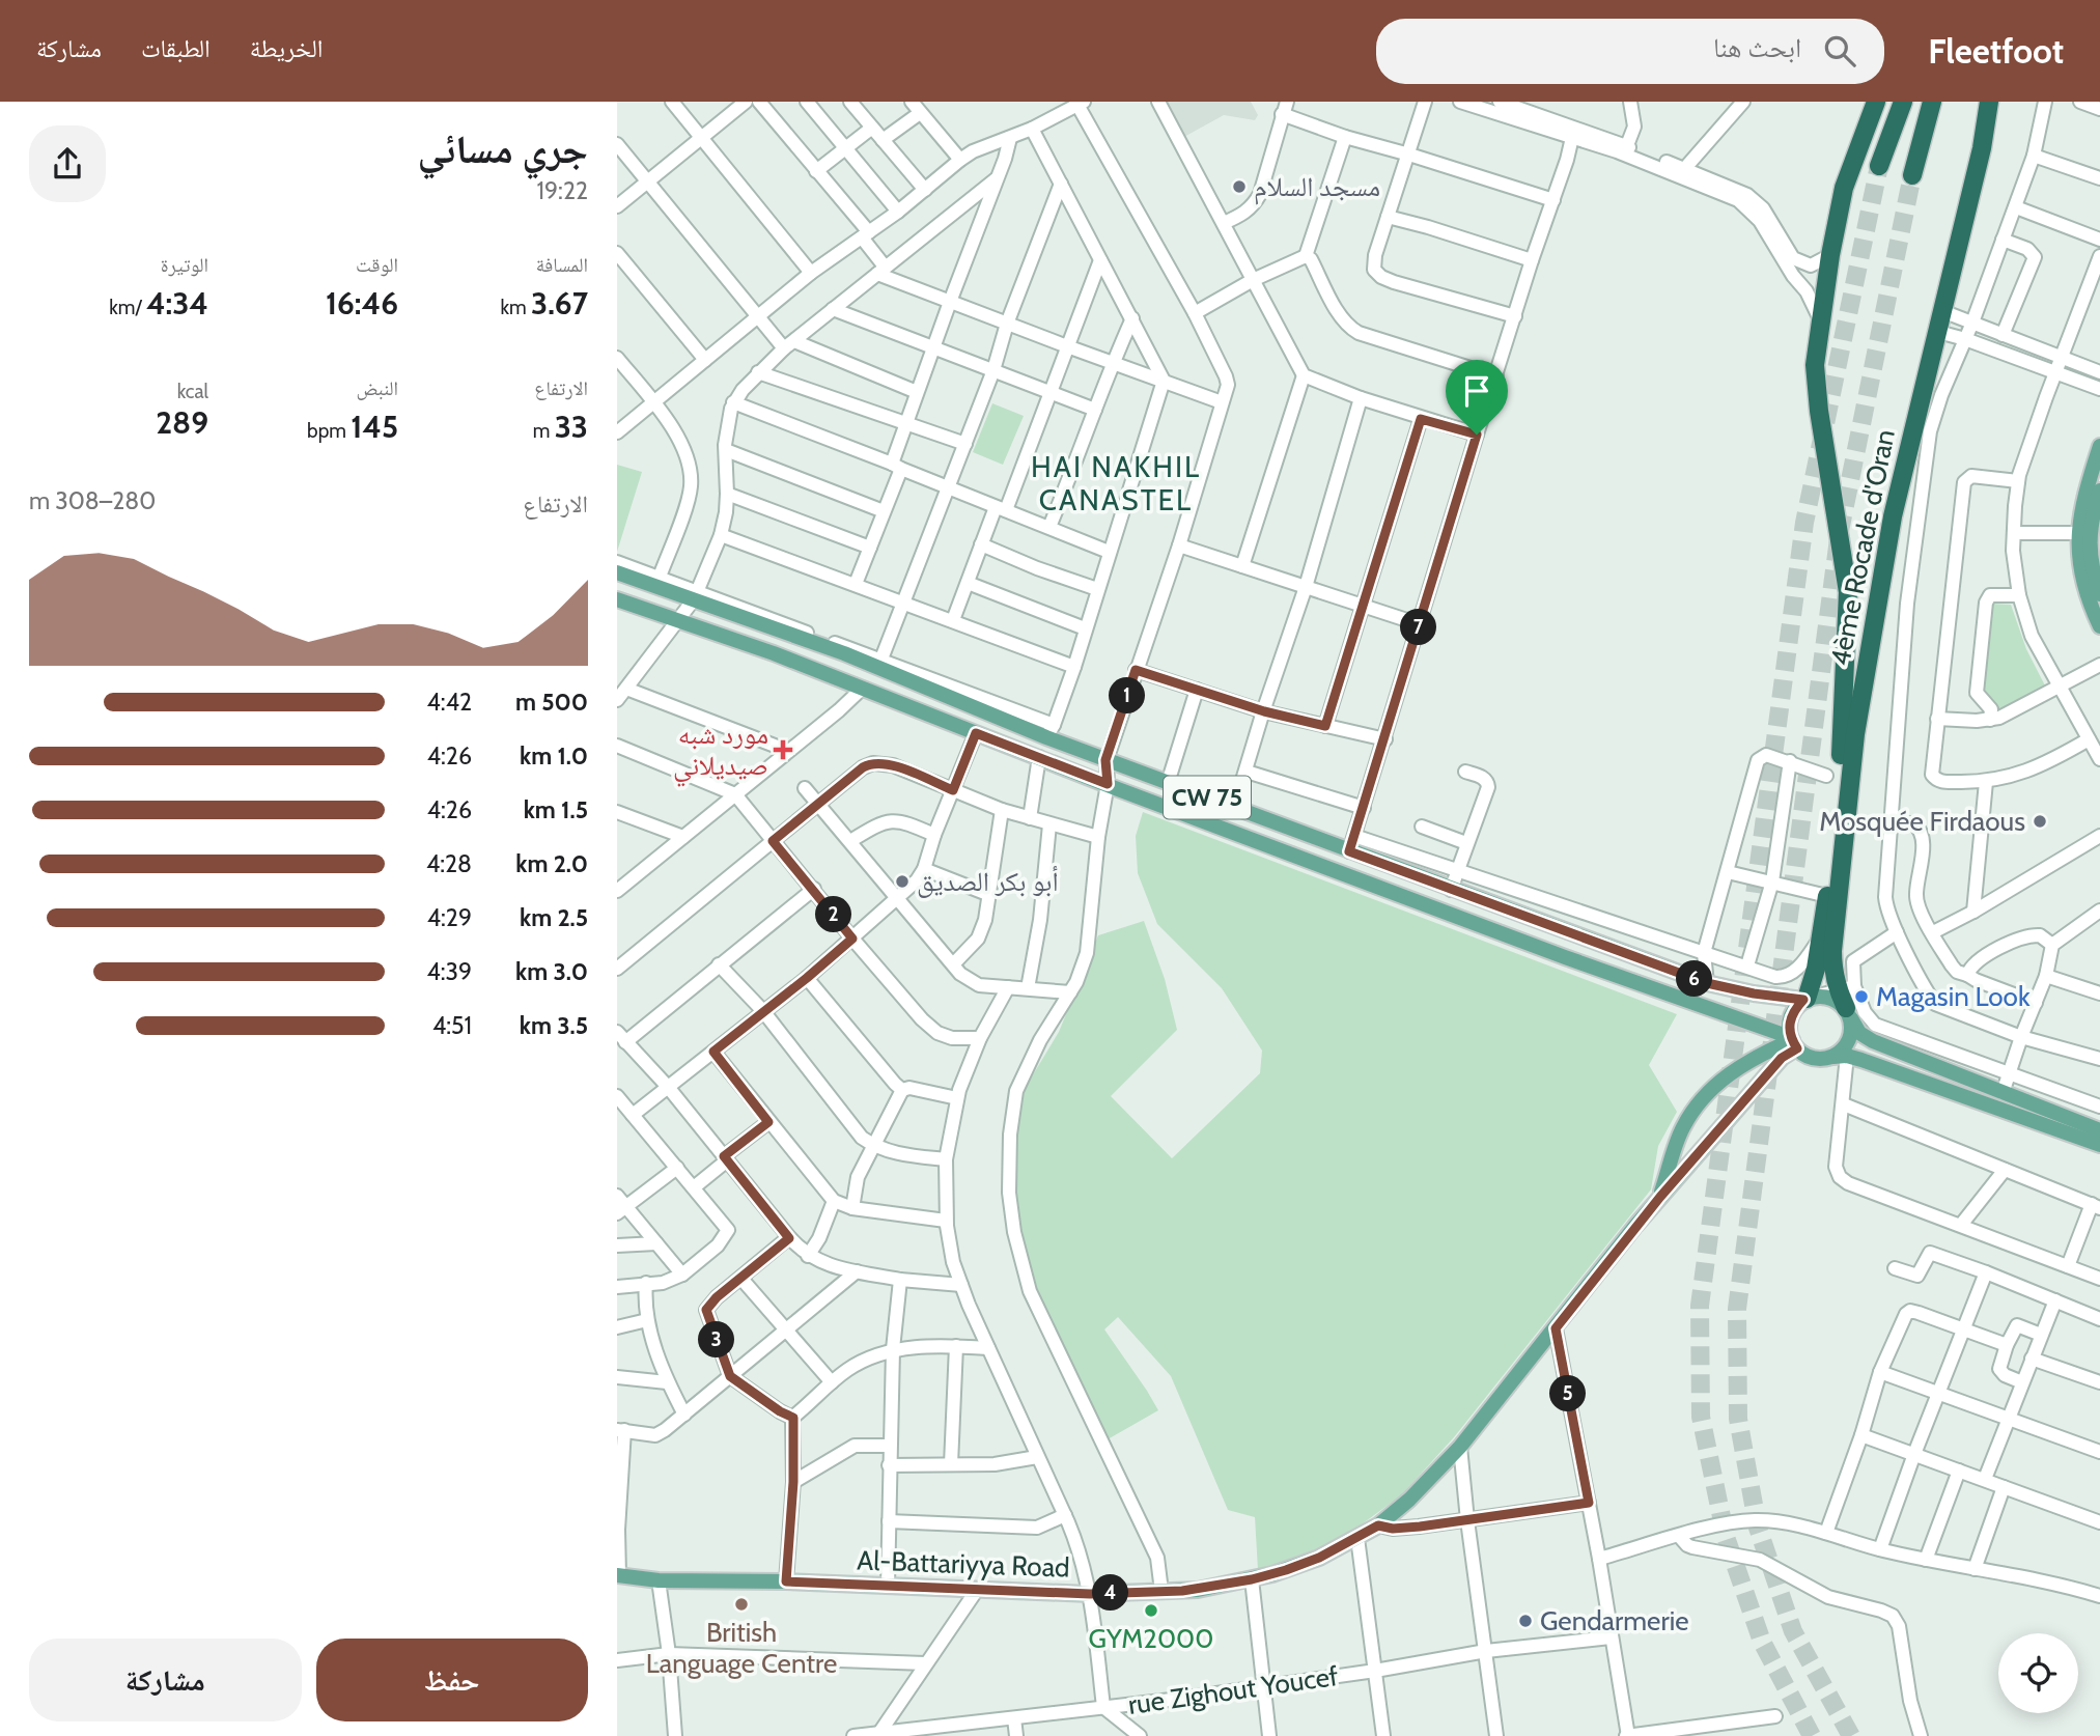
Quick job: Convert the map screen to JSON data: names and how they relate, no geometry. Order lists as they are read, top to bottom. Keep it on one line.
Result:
{"streets":{"highway":["4ème Rocade d'Oran"],"main road":["CW 75","Al-Battariyya Road"],"street":["rue Zighout Youcef"]},"crossings":[["4ème Rocade d'Oran","CW 75"],["4ème Rocade d'Oran","Al-Battariyya Road"],["CW 75","Al-Battariyya Road"]],"districts":["HAI NAKHIL CANASTEL"],"places":{"other":["مسجد السلام","Mosquée Firdaous","أبو بكر الصديق","Magasin Look","British Language Centre","GYM2000","Gendarmerie"],"health":["مورد شبه صيديلاني"]},"page":{"header":"Fleetfoot","search":"ابحث هنا","nav":["الخريطة","الطبقات","مشاركة"],"heading":["جري مسائي","19:22"],"stats":[["المسافة","3.67 km"],["الوقت","16:46"],["الوتيرة","4:34 /km"],["الارتفاع","33 m"],["النبض","145 bpm"],["kcal","289"]],"chart":["الارتفاع","280–308 m"],"pins":["7","1","2","6","3","5","4"],"list":[{"name":"500 m","note":"4:42"},{"name":"1.0 km","note":"4:26"},{"name":"1.5 km","note":"4:26"},{"name":"2.0 km","note":"4:28"},{"name":"2.5 km","note":"4:29"},{"name":"3.0 km","note":"4:39"},{"name":"3.5 km","note":"4:51"}],"buttons":["حفظ","مشاركة"]}}
